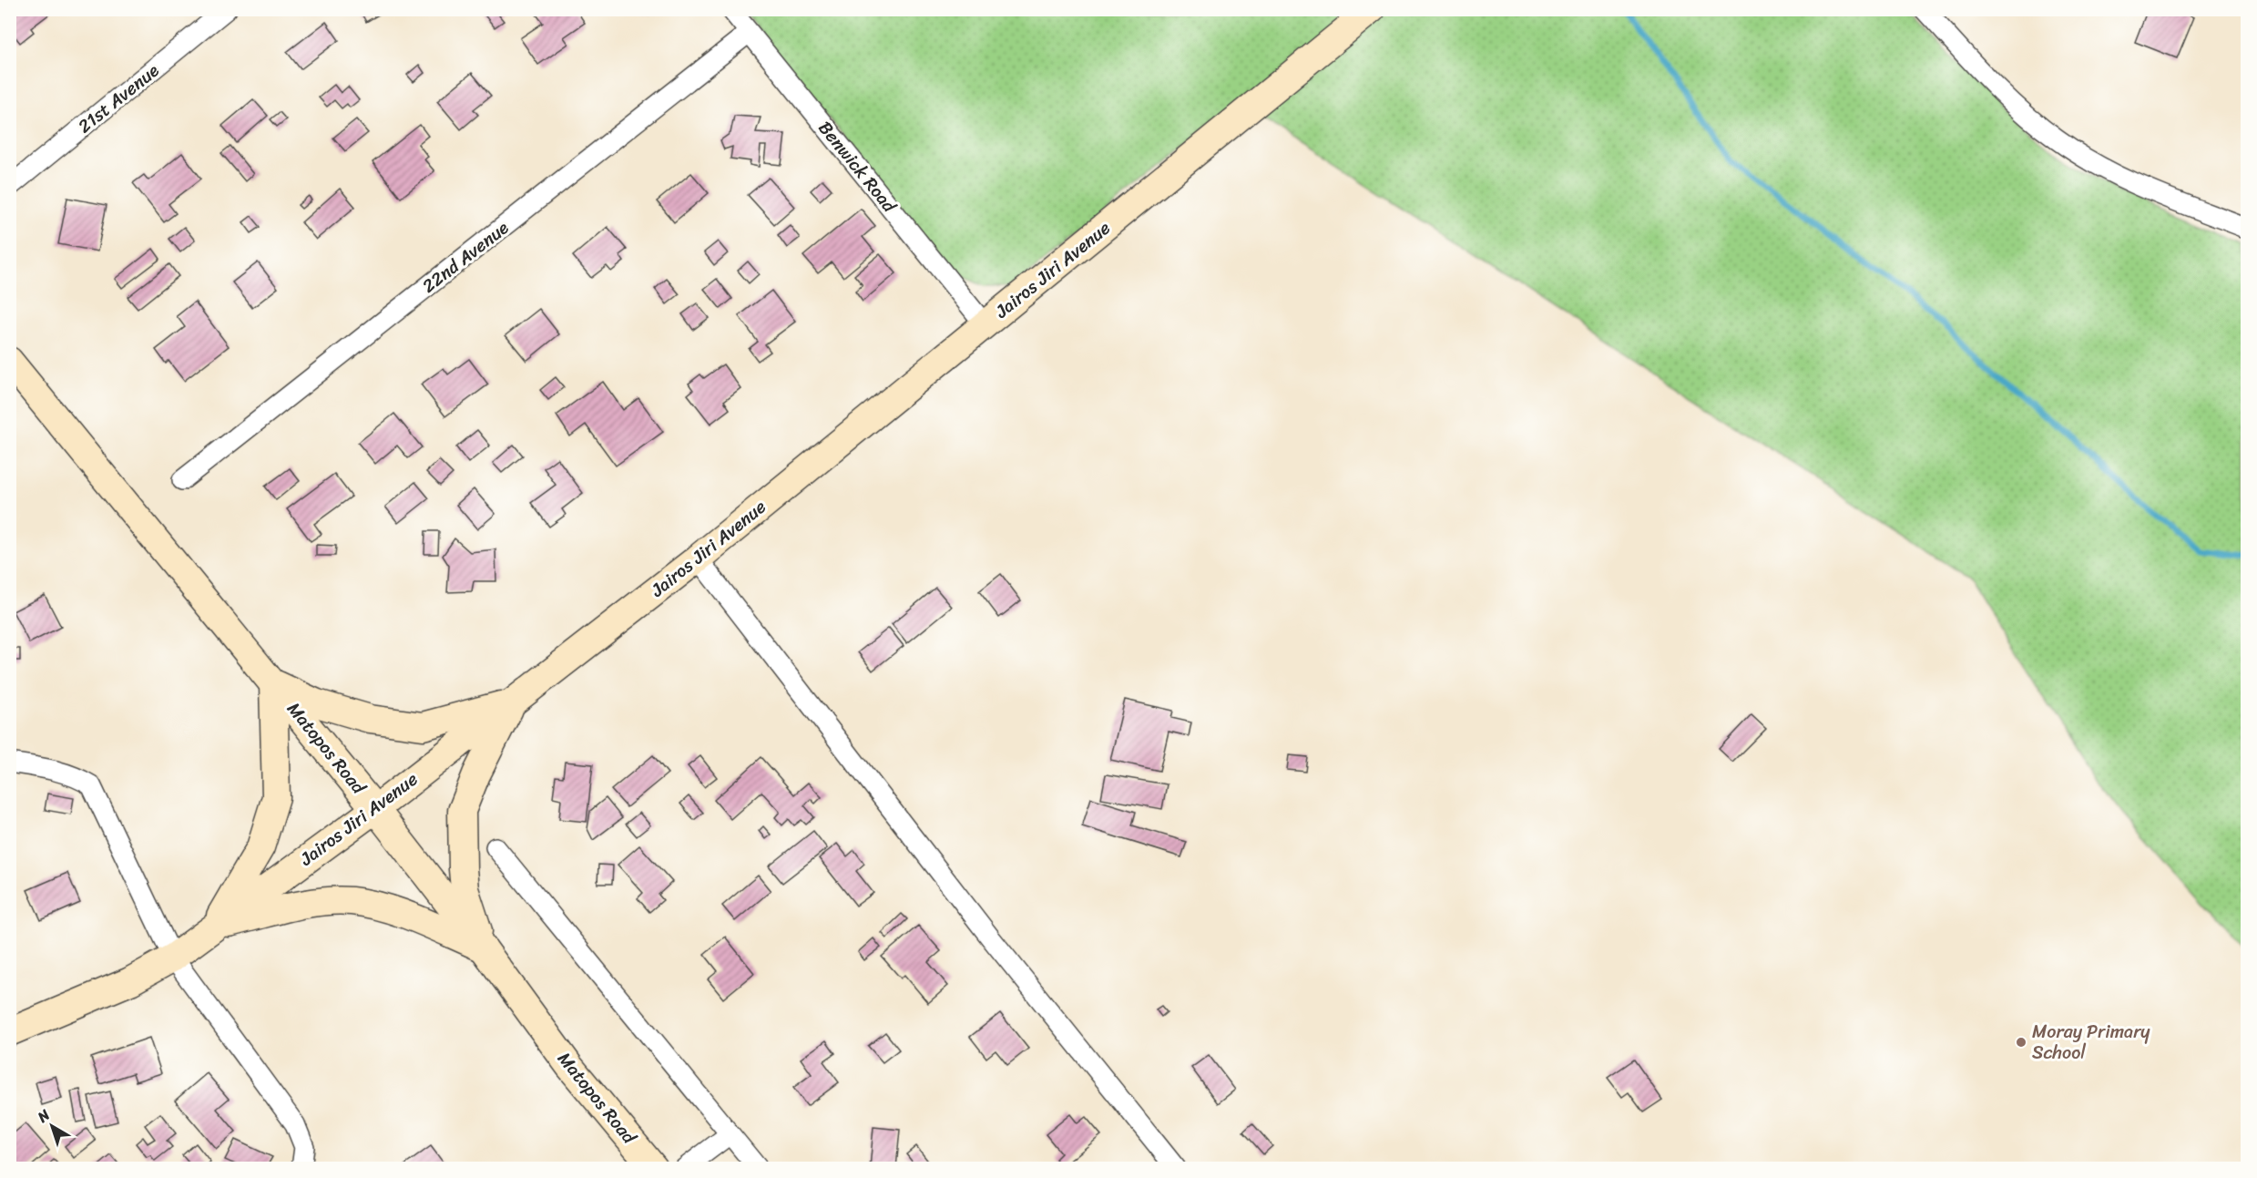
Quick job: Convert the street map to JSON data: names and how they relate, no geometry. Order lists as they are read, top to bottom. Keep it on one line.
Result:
{"streets":{"main road":["Jairos Jiri Avenue","Matopos Road"],"street":["21st Avenue","Benwick Road","22nd Avenue"]},"crossings":[["Benwick Road","22nd Avenue"],["Benwick Road","Jairos Jiri Avenue"],["Jairos Jiri Avenue","Matopos Road"]],"places":["Moray Primary School"],"north":"top left"}
